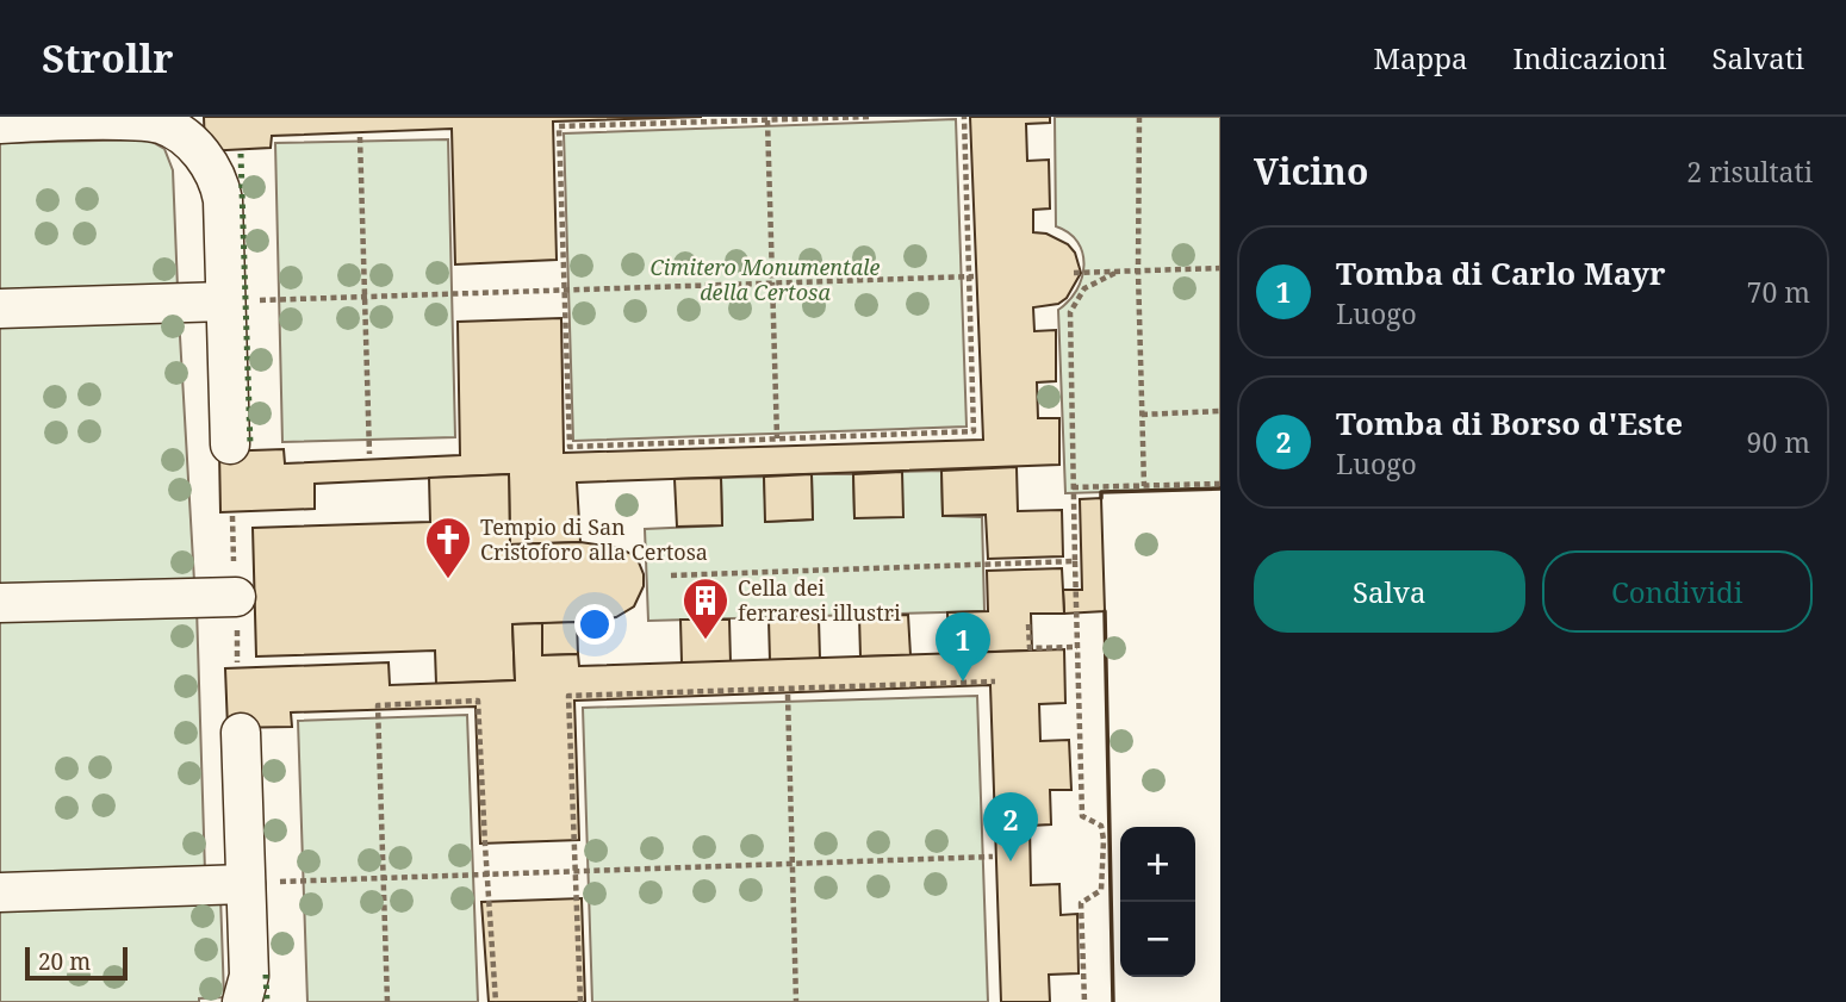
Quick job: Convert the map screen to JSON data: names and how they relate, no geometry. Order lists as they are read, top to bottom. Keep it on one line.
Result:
{"parks":["Cimitero Monumentale della Certosa"],"places":{"church":["Tempio di San Cristoforo alla Certosa"],"building":["Cella dei ferraresi illustri"]},"scale_bar":"20 m","page":{"header":"Strollr","nav":["Mappa","Indicazioni","Salvati"],"heading":["Vicino","2 risultati"],"list":[{"mark":"1","name":"Tomba di Carlo Mayr","note":"Luogo","value":"70 m"},{"mark":"2","name":"Tomba di Borso d'Este","note":"Luogo","value":"90 m"}],"buttons":["Salva","Condividi"],"pins":["1","2"],"map_buttons":["+","−"],"scale":"20 m"}}
